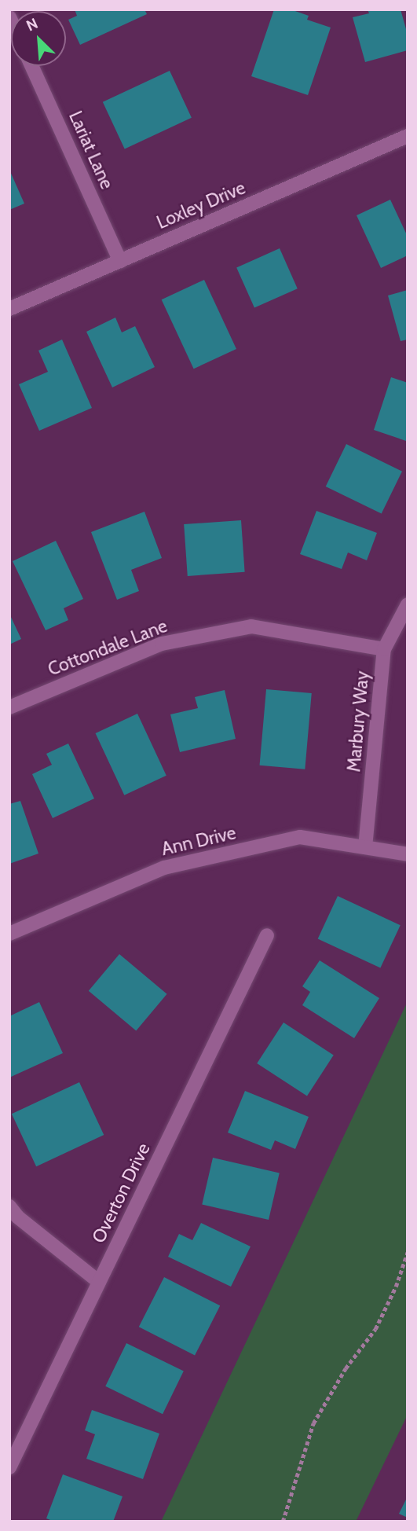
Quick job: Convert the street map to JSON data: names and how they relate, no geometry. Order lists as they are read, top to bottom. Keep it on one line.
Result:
{"streets":{"street":["Lariat Lane","Loxley Drive","Cottondale Lane","Marbury Way","Ann Drive","Overton Drive"]},"crossings":[["Lariat Lane","Loxley Drive"],["Cottondale Lane","Marbury Way"],["Marbury Way","Ann Drive"]],"north":"top left"}
